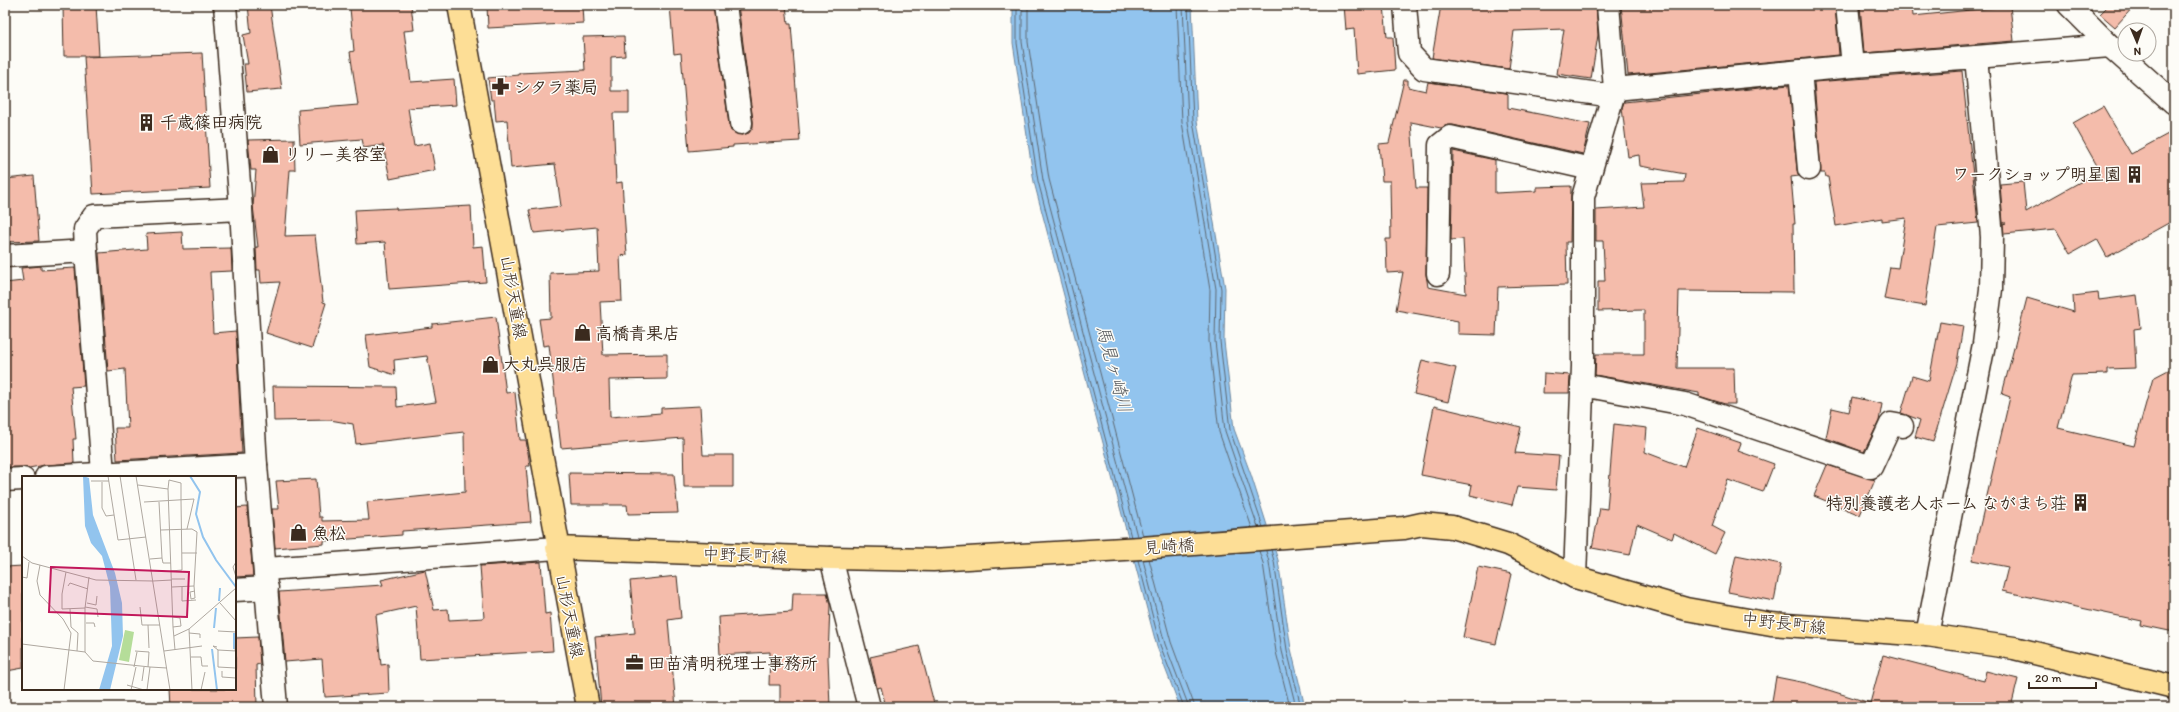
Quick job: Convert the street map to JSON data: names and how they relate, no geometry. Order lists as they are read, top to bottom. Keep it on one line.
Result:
{"streets":{"main road":["山形天童線","見崎橋","中野長町線"]},"crossings":[["山形天童線","中野長町線"],["見崎橋","中野長町線"]],"water":["馬見ヶ崎川"],"places":{"pharmacy":["シタラ薬局"],"building":["千歳篠田病院","ワークショップ明星園","特別養護老人ホーム ながまち荘"],"shop":["リリー美容室","高橋青果店","大丸呉服店","魚松"],"office":["田苗清明税理士事務所"]},"scale_bar":"20 m","north":"bottom"}
